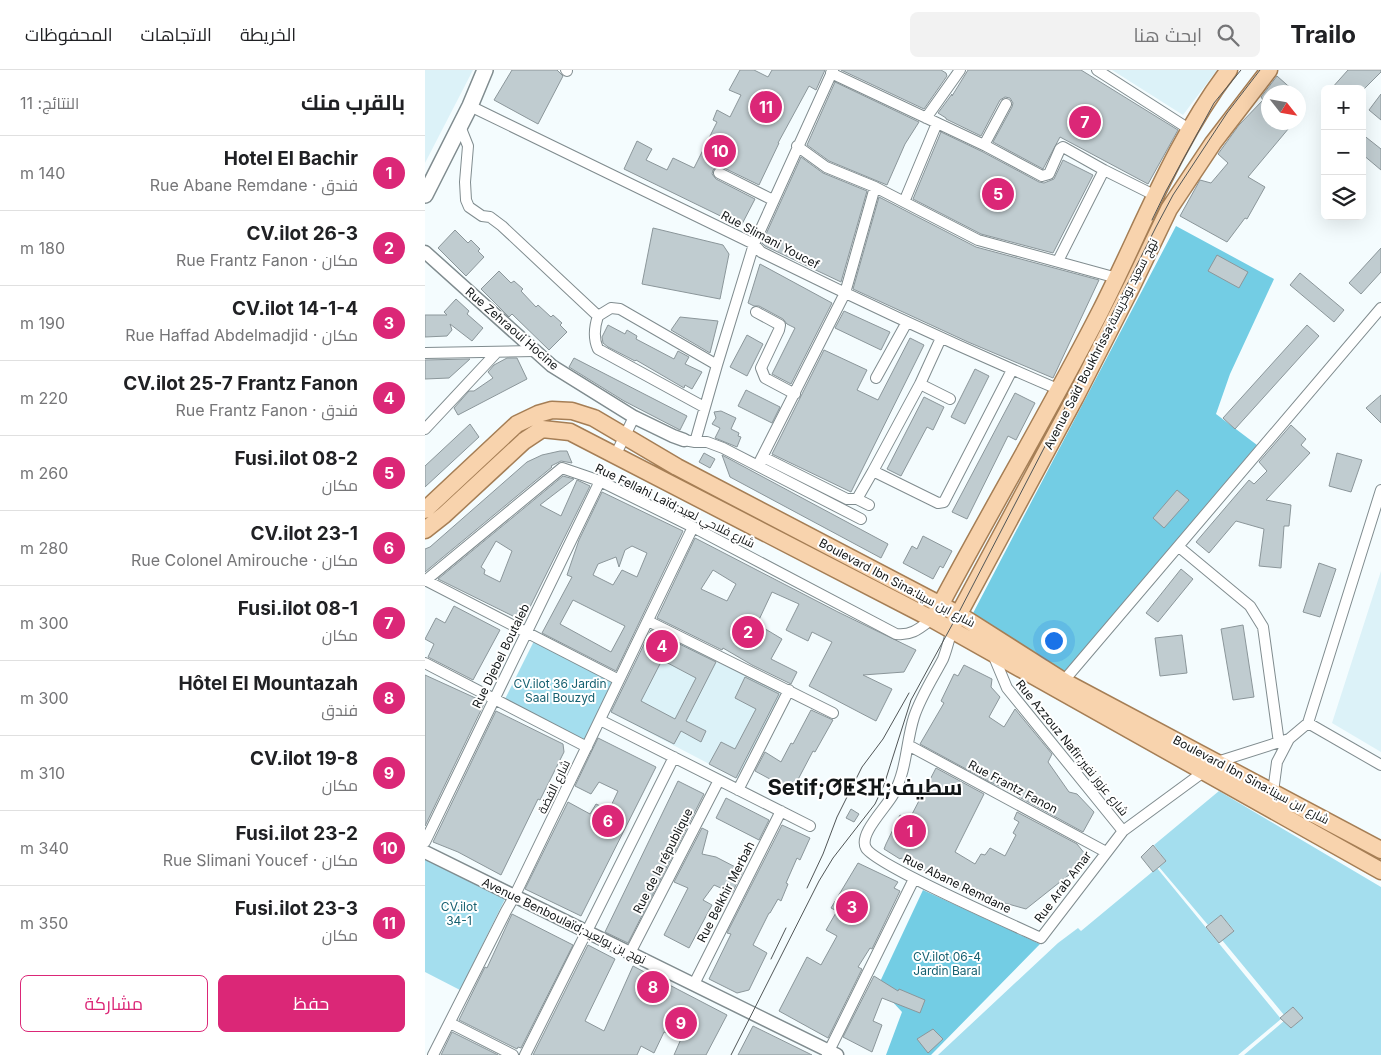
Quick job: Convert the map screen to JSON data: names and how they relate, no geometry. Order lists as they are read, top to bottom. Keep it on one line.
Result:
{"streets":{"main road":["Avenue Saïd Boukhrissa;نهج سعيد بوخريسة","Boulevard Ibn Sina:شارع ابن سينا"],"street":["Rue Slimani Youcef","Rue Zehraoui Hocine","Rue Fellahi Laïd;شارع فلاحي لعيد","Rue Djebel Boutaleb","Rue Azzouz Nafir;شارع عزوز نفير","شارع الفضة","Rue Frantz Fanon","Rue de la république","Rue Abane Remdane","Rue Arab Amar","Rue Belkhir Merbah","Avenue Benboulaïd;نهج بن بولعيد"]},"crossings":[["Rue Slimani Youcef","Avenue Saïd Boukhrissa;نهج سعيد بوخريسة"],["Avenue Saïd Boukhrissa;نهج سعيد بوخريسة","Rue Fellahi Laïd;شارع فلاحي لعيد"],["Avenue Saïd Boukhrissa;نهج سعيد بوخريسة","Boulevard Ibn Sina:شارع ابن سينا"],["Avenue Saïd Boukhrissa;نهج سعيد بوخريسة","Rue Abane Remdane"],["Rue Fellahi Laïd;شارع فلاحي لعيد","Boulevard Ibn Sina:شارع ابن سينا"],["Rue Fellahi Laïd;شارع فلاحي لعيد","Rue Djebel Boutaleb"],["Rue Fellahi Laïd;شارع فلاحي لعيد","شارع الفضة"],["Boulevard Ibn Sina:شارع ابن سينا","Rue Azzouz Nafir;شارع عزوز نفير"],["Boulevard Ibn Sina:شارع ابن سينا","Rue Abane Remdane"],["Boulevard Ibn Sina:شارع ابن سينا","Rue Arab Amar"],["Rue Azzouz Nafir;شارع عزوز نفير","Rue Arab Amar"],["شارع الفضة","Avenue Benboulaïd;نهج بن بولعيد"],["Rue Frantz Fanon","Rue Abane Remdane"],["Rue Frantz Fanon","Rue Arab Amar"],["Rue de la république","Avenue Benboulaïd;نهج بن بولعيد"],["Rue Abane Remdane","Rue Arab Amar"],["Rue Belkhir Merbah","Avenue Benboulaïd;نهج بن بولعيد"]],"districts":["Setif;ⵚⵟⵉⴼ;سطيف"],"parks":["CV.ilot 36 Jardin Saal Bouzyd","CV.ilot 34-1","CV.ilot 06-4 Jardin Baral"],"north":"bottom right","page":{"header":"Trailo","search":"ابحث هنا","nav":["الخريطة","الاتجاهات","المحفوظات"],"heading":["بالقرب منك","النتائج: 11"],"map_buttons":["+","−"],"pins":["11","7","10","5","2","4","6","1","3","8","9"],"list":[{"mark":"1","name":"Hotel El Bachir","note":"فندق · Rue Abane Remdane","value":"140 m"},{"mark":"2","name":"CV.ilot 26-3","note":"مكان · Rue Frantz Fanon","value":"180 m"},{"mark":"3","name":"CV.ilot 14-1-4","note":"مكان · Rue Haffad Abdelmadjid","value":"190 m"},{"mark":"4","name":"CV.ilot 25-7 Frantz Fanon","note":"فندق · Rue Frantz Fanon","value":"220 m"},{"mark":"5","name":"Fusi.ilot 08-2","note":"مكان","value":"260 m"},{"mark":"6","name":"CV.ilot 23-1","note":"مكان · Rue Colonel Amirouche","value":"280 m"},{"mark":"7","name":"Fusi.ilot 08-1","note":"مكان","value":"300 m"},{"mark":"8","name":"Hôtel El Mountazah","note":"فندق","value":"300 m"},{"mark":"9","name":"CV.ilot 19-8","note":"مكان","value":"310 m"},{"mark":"10","name":"Fusi.ilot 23-2","note":"مكان · Rue Slimani Youcef","value":"340 m"},{"mark":"11","name":"Fusi.ilot 23-3","note":"مكان","value":"350 m"}],"buttons":["حفظ","مشاركة"]}}
